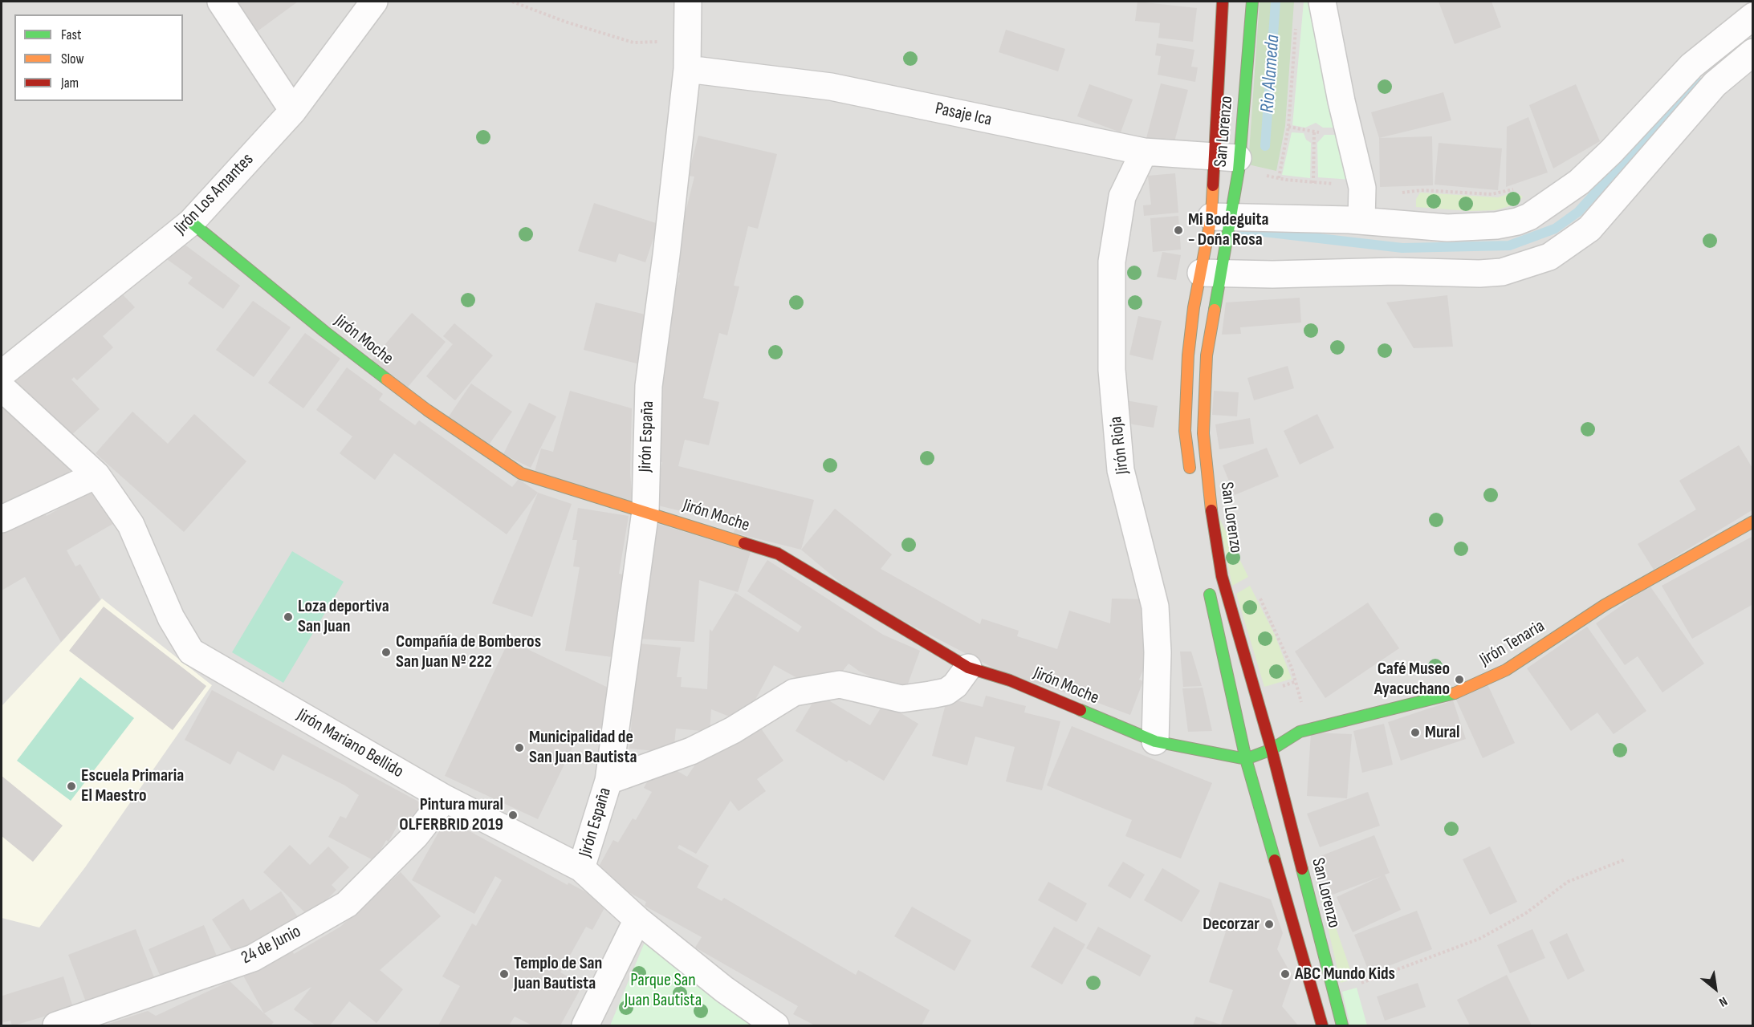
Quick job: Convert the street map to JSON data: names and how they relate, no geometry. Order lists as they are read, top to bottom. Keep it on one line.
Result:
{"streets":{"street":["Pasaje Ica","San Lorenzo","Jirón Los Amantes","Jirón Moche","Jirón España","Jirón Rioja","Jirón Tenaria","Jirón Mariano Bellido","24 de Junio"]},"crossings":[["Pasaje Ica","San Lorenzo"],["Pasaje Ica","Jirón España"],["Pasaje Ica","Jirón Rioja"],["San Lorenzo","Jirón Tenaria"],["Jirón Los Amantes","Jirón Moche"],["Jirón Moche","Jirón España"],["Jirón Moche","Jirón Rioja"],["Jirón España","Jirón Mariano Bellido"],["Jirón Mariano Bellido","24 de Junio"]],"water":["Rio Alameda"],"parks":["Parque San Juan Bautista"],"places":["Mi Bodeguita - Doña Rosa","Loza deportiva San Juan","Compañía de Bomberos San Juan Nº 222","Café Museo Ayacuchano","Mural","Municipalidad de San Juan Bautista","Escuela Primaria El Maestro","Pintura mural OLFERBRID 2019","Decorzar","Templo de San Juan Bautista","ABC Mundo Kids"],"legend":["Fast","Slow","Jam"],"north":"bottom right"}
